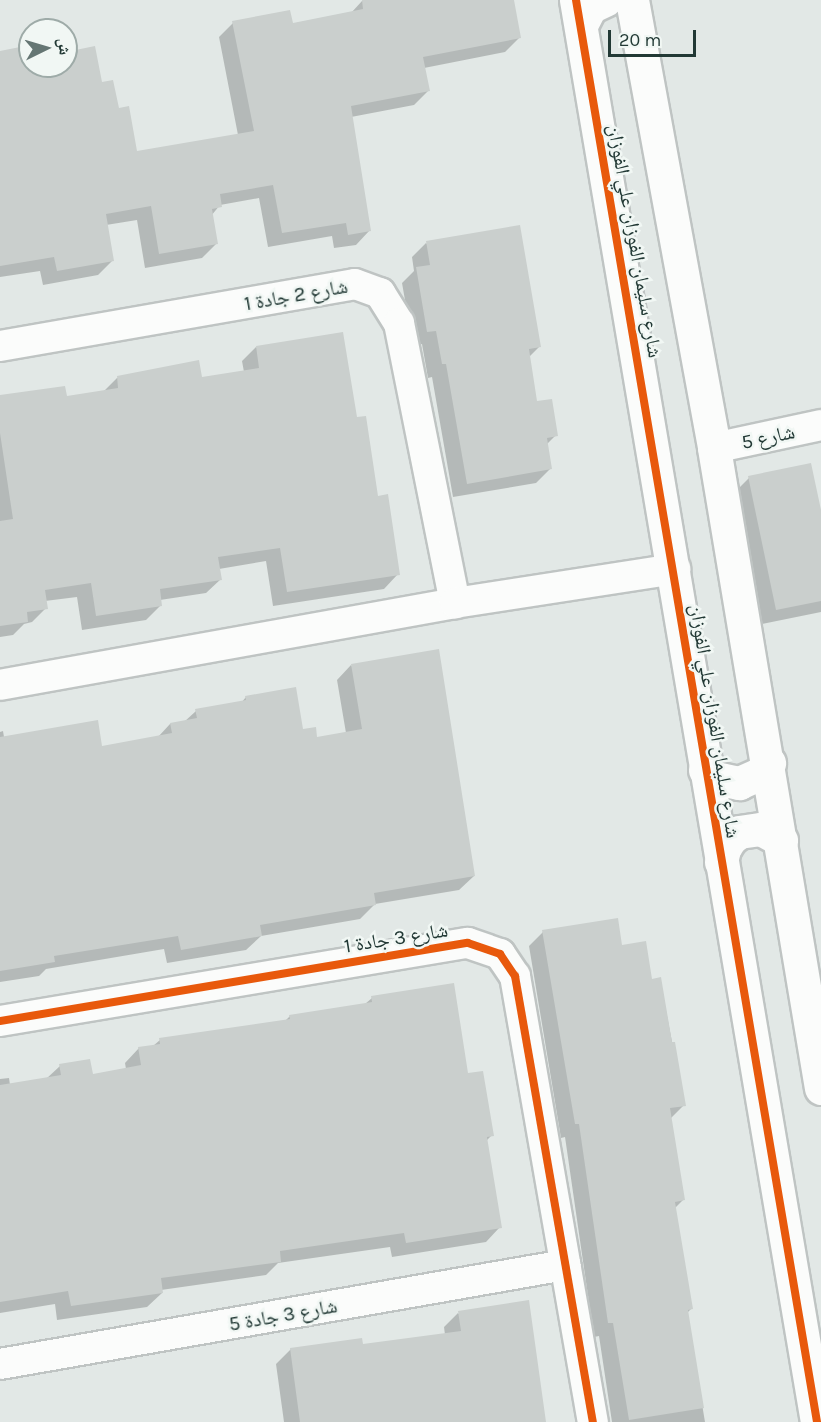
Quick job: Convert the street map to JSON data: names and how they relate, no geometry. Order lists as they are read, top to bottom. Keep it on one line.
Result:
{"streets":{"street":["شارع سليمان الفوزان علي الفوزان","شارع 2 جادة 1","شارع 5","شارع 3 جادة 1","شارع 3 جادة 5"]},"crossings":[["شارع سليمان الفوزان علي الفوزان","شارع 5"],["شارع 3 جادة 1","شارع 3 جادة 5"]],"scale_bar":"20 m","north":"right"}
